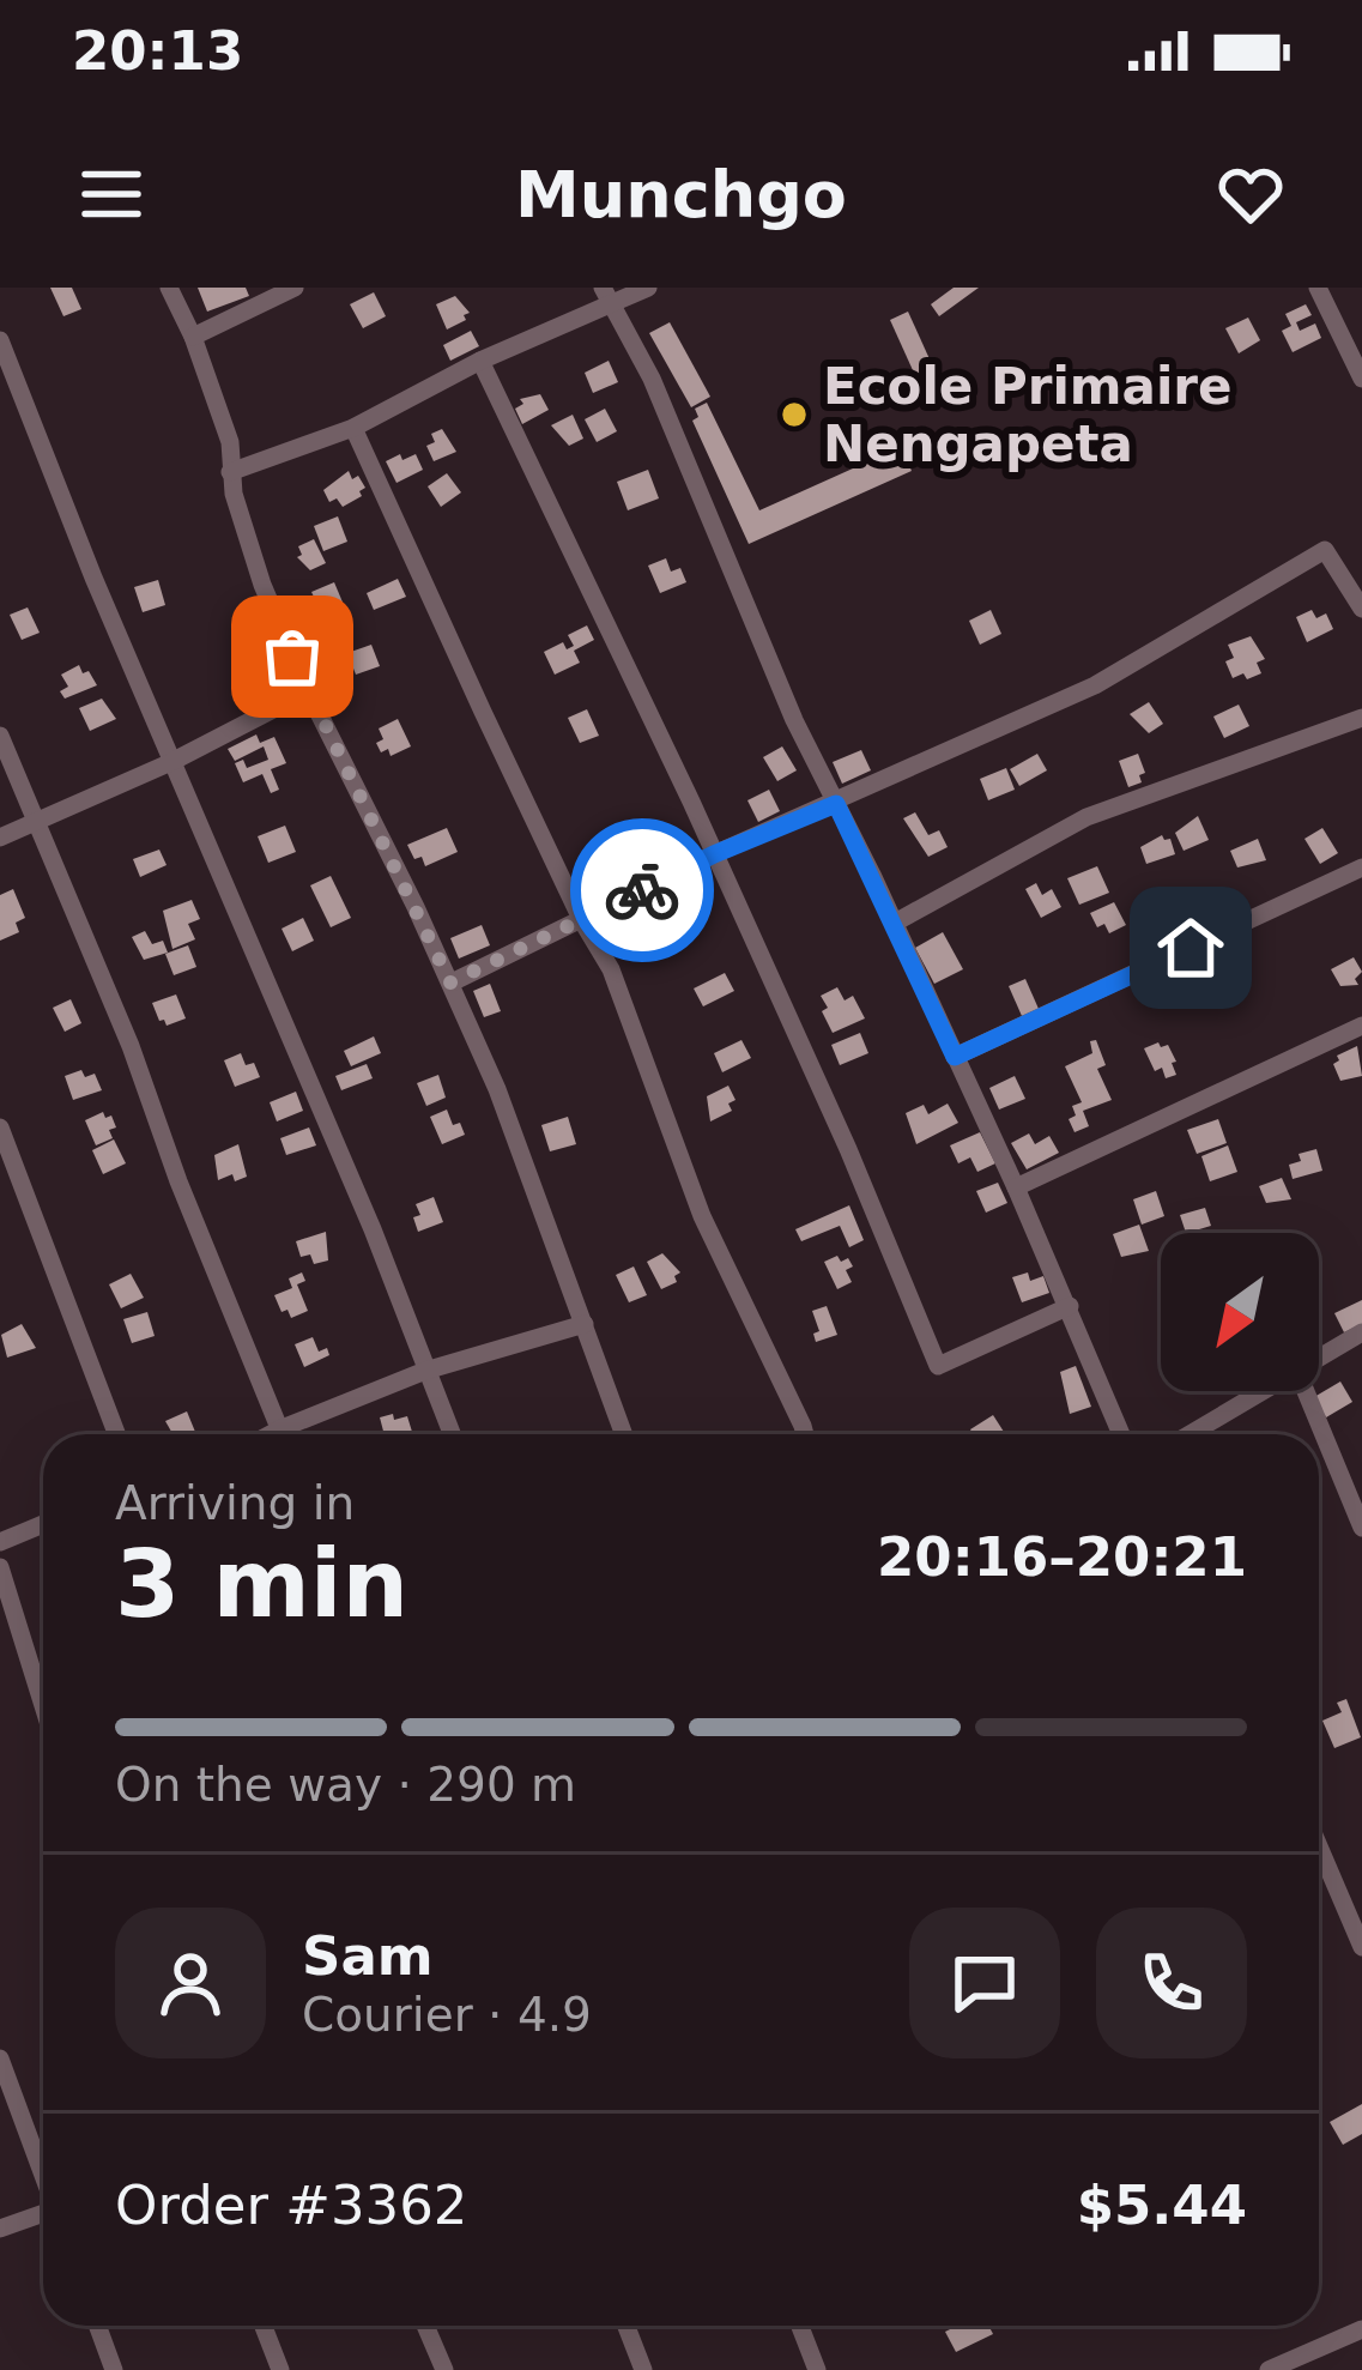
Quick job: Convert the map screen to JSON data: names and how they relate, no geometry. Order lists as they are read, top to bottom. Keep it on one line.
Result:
{"places":["Ecole Primaire Nengapeta"],"north":"bottom left","page":{"status":"20:13","header":"Munchgo","heading":["3 min","Arriving in","20:16–20:21"],"panel":["Sam","Courier · 4.9","Order #3362","$5.44"],"bar":"On the way · 290 m"}}
